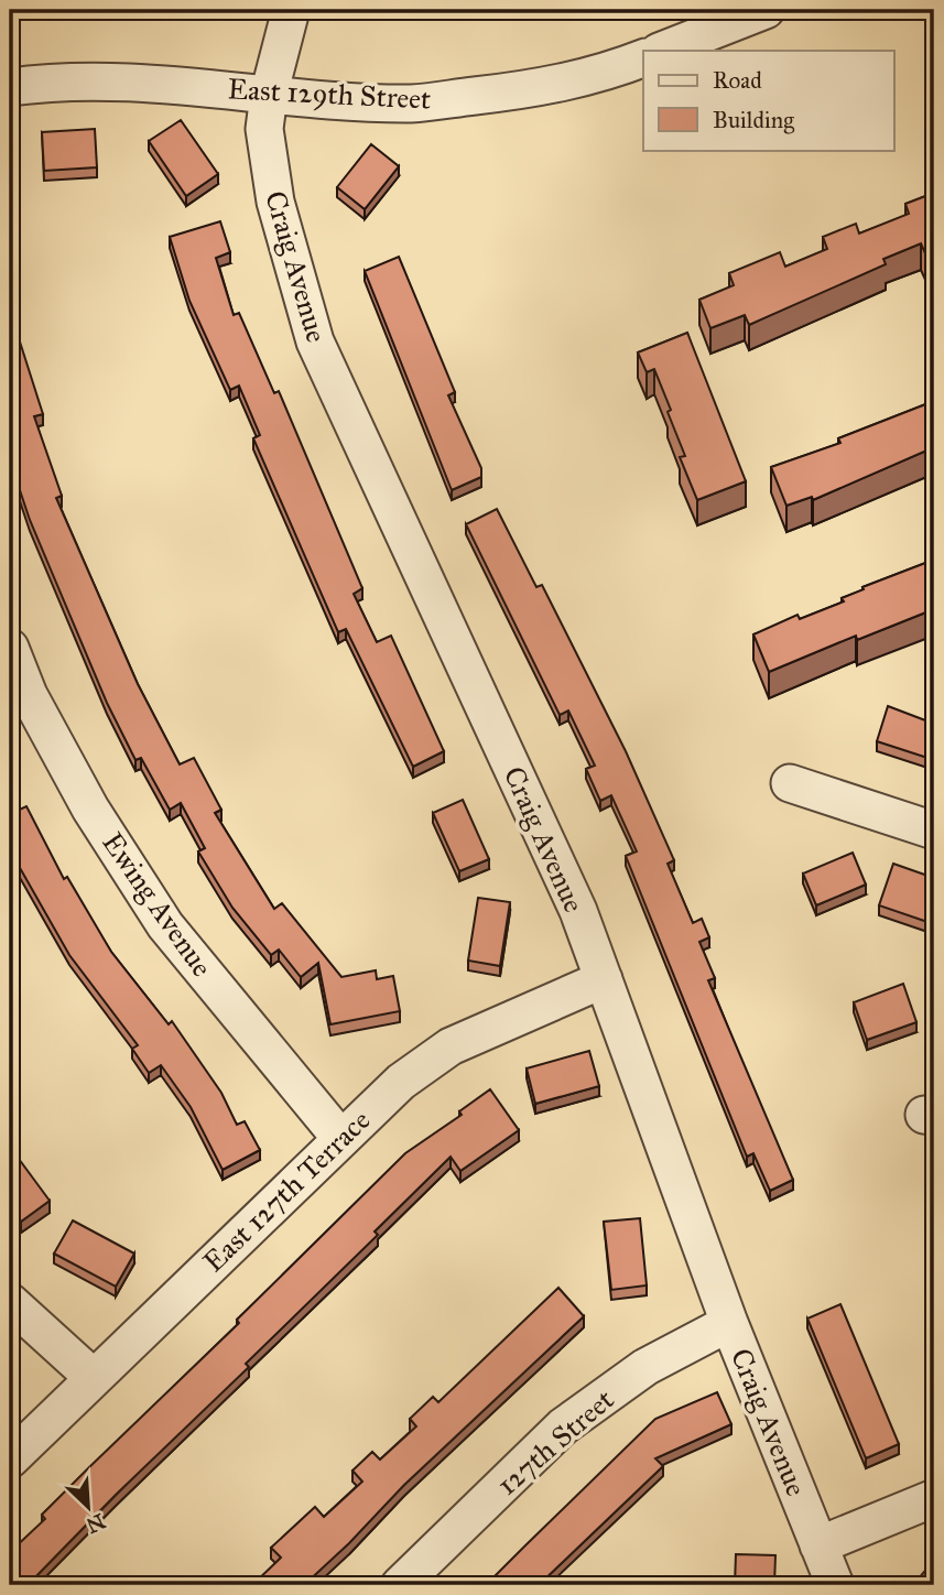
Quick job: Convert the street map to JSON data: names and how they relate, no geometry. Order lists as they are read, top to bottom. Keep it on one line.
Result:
{"streets":{"street":["East 129th Street","Craig Avenue","Ewing Avenue","East 127th Terrace","127th Street"]},"crossings":[["East 129th Street","Craig Avenue"],["Craig Avenue","East 127th Terrace"],["Craig Avenue","127th Street"],["Ewing Avenue","East 127th Terrace"]],"legend":["Road","Building"],"north":"bottom right"}
